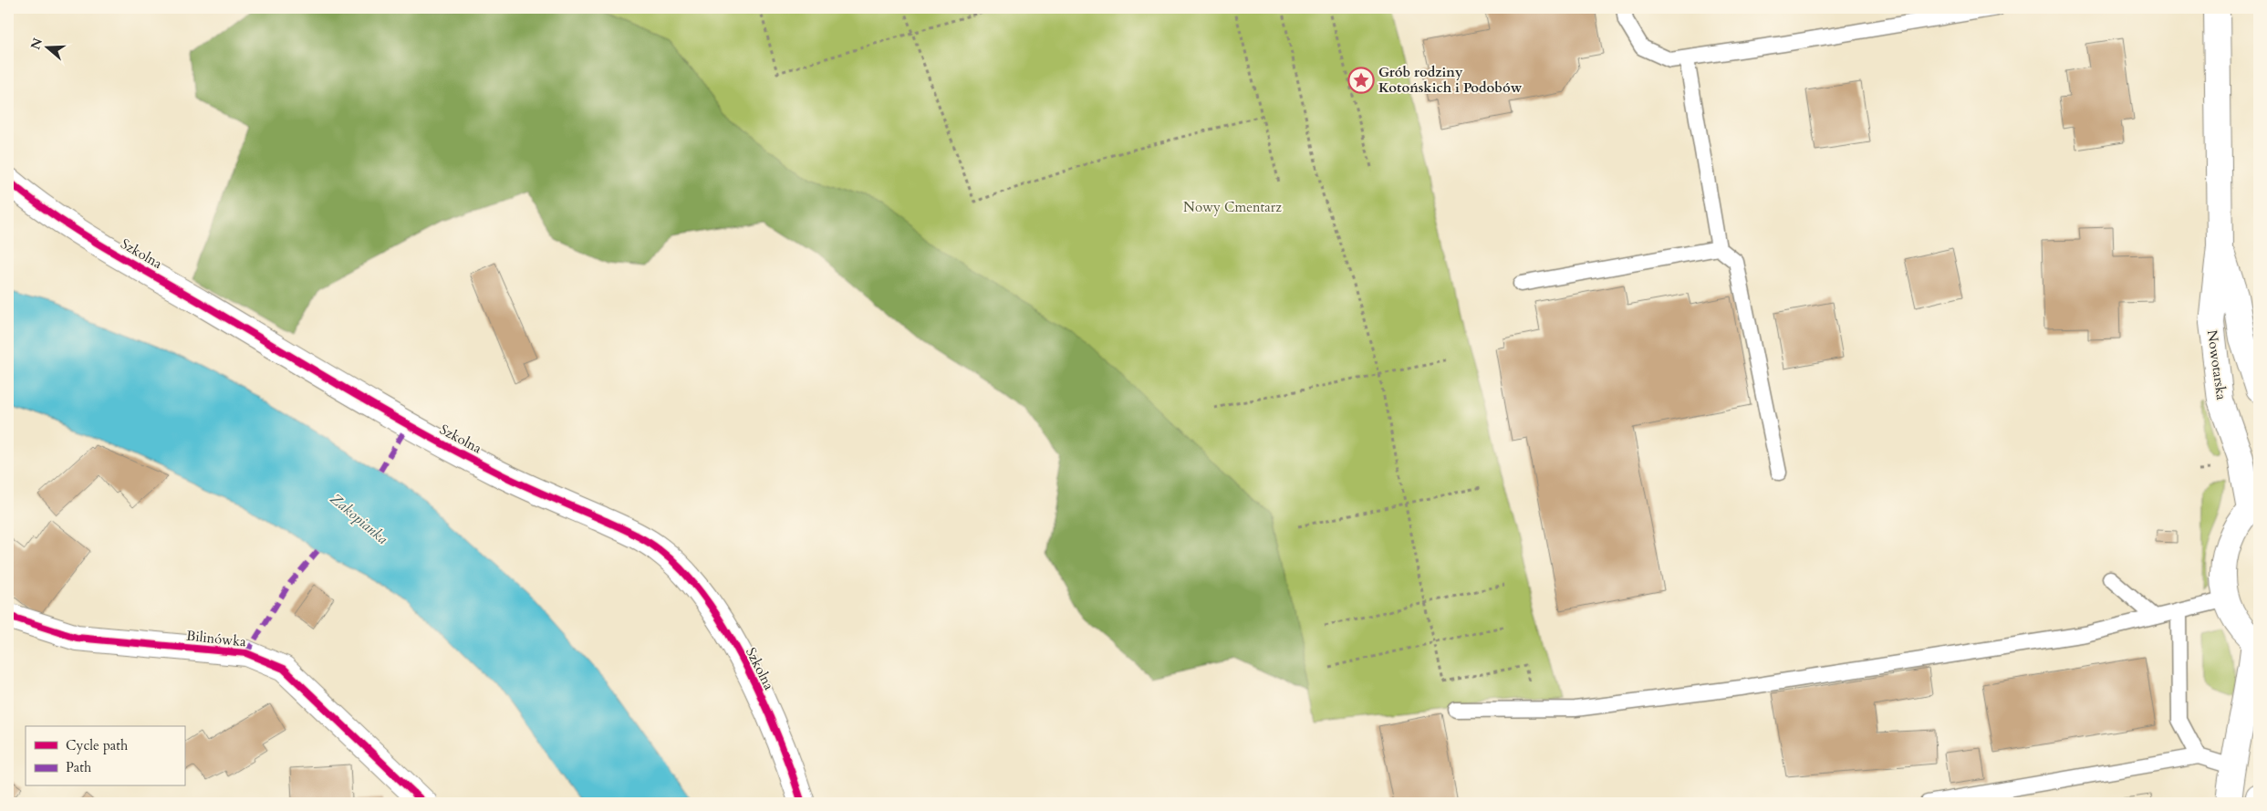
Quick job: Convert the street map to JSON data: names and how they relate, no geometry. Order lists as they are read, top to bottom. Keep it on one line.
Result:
{"streets":{"street":["Szkolna","Nowotarska","Bilinówka"]},"water":["Zakopianka"],"parks":["Nowy Cmentarz"],"places":{"place":["Grób rodziny Kotońskich i Podobów"]},"legend":["Cycle path","Path"],"north":"left"}
